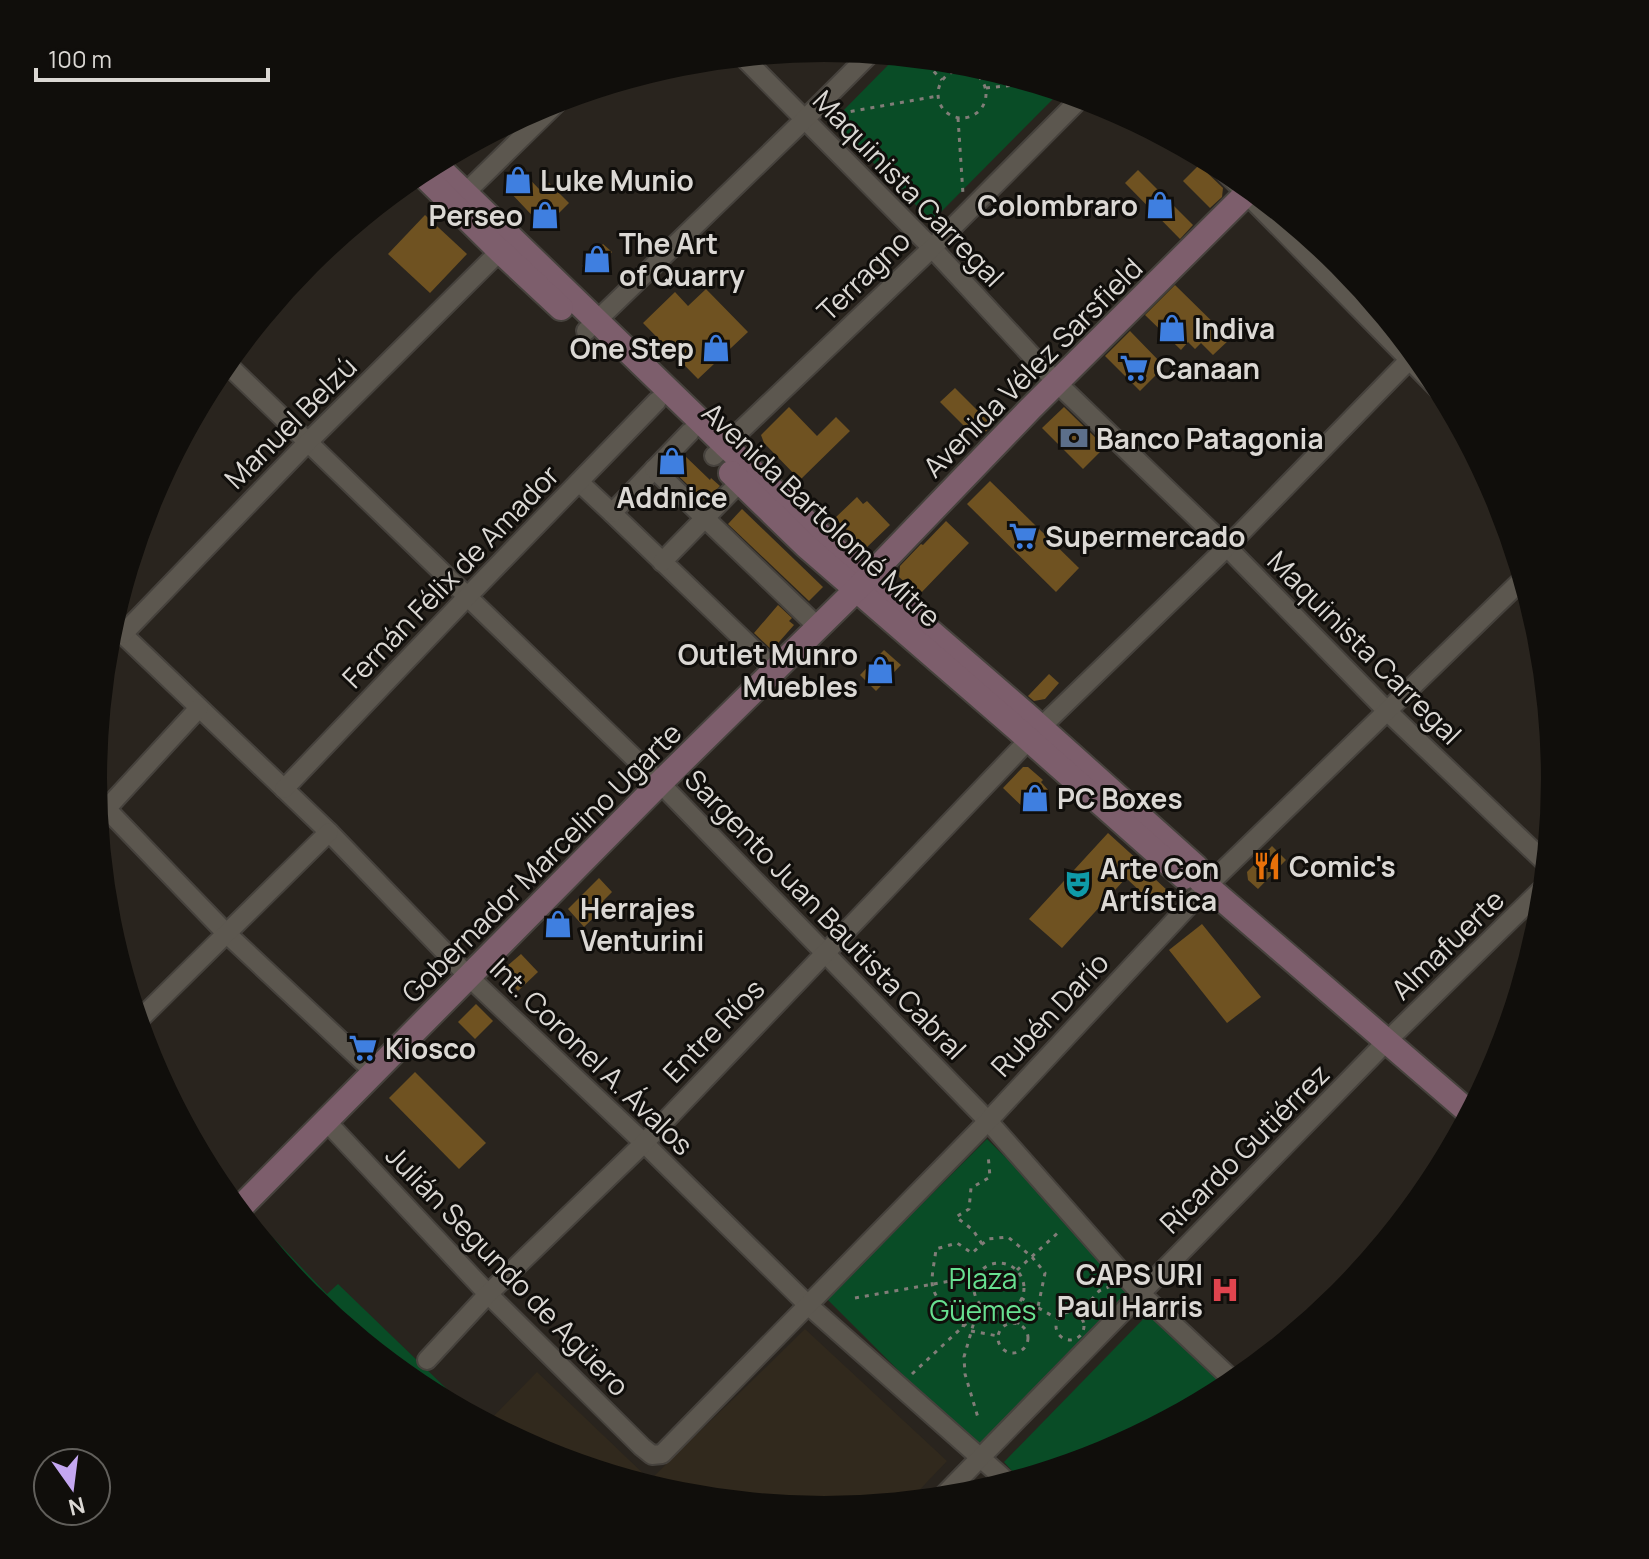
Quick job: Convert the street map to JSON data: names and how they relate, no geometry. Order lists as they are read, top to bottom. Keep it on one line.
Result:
{"streets":{"main road":["Avenida Vélez Sarsfield","Avenida Bartolomé Mitre","Gobernador Marcelino Ugarte"],"street":["Maquinista Carregal","Terragno","Manuel Belzú","Fernán Félix de Amador","Sargento Juan Bautista Cabral","Almafuerte","Rubén Darío","Entre Ríos","Int. Coronel A. Ávalos","Ricardo Gutiérrez","Julián Segundo de Agüero"]},"crossings":[["Maquinista Carregal","Terragno"],["Maquinista Carregal","Avenida Vélez Sarsfield"],["Maquinista Carregal","Rubén Darío"],["Maquinista Carregal","Entre Ríos"],["Terragno","Avenida Bartolomé Mitre"],["Avenida Vélez Sarsfield","Avenida Bartolomé Mitre"],["Avenida Vélez Sarsfield","Gobernador Marcelino Ugarte"],["Manuel Belzú","Avenida Bartolomé Mitre"],["Manuel Belzú","Sargento Juan Bautista Cabral"],["Avenida Bartolomé Mitre","Fernán Félix de Amador"],["Avenida Bartolomé Mitre","Gobernador Marcelino Ugarte"],["Avenida Bartolomé Mitre","Almafuerte"],["Avenida Bartolomé Mitre","Rubén Darío"],["Avenida Bartolomé Mitre","Entre Ríos"],["Avenida Bartolomé Mitre","Ricardo Gutiérrez"],["Fernán Félix de Amador","Sargento Juan Bautista Cabral"],["Fernán Félix de Amador","Int. Coronel A. Ávalos"],["Gobernador Marcelino Ugarte","Sargento Juan Bautista Cabral"],["Gobernador Marcelino Ugarte","Int. Coronel A. Ávalos"],["Gobernador Marcelino Ugarte","Julián Segundo de Agüero"],["Sargento Juan Bautista Cabral","Rubén Darío"],["Sargento Juan Bautista Cabral","Entre Ríos"],["Sargento Juan Bautista Cabral","Ricardo Gutiérrez"],["Almafuerte","Ricardo Gutiérrez"],["Rubén Darío","Int. Coronel A. Ávalos"],["Rubén Darío","Julián Segundo de Agüero"],["Entre Ríos","Int. Coronel A. Ávalos"],["Entre Ríos","Julián Segundo de Agüero"],["Int. Coronel A. Ávalos","Ricardo Gutiérrez"]],"parks":["Plaza Güemes"],"places":{"shop":["Luke Munio","Colombraro","Perseo","The Art of Quarry","Indiva","One Step","Addnice","Outlet Munro Muebles","PC Boxes","Herrajes Venturini"],"supermarket":["Canaan","Supermercado","Kiosco"],"bank":["Banco Patagonia"],"restaurant":["Comic's"],"theatre":["Arte Con Artística"],"hospital":["CAPS URI Paul Harris"]},"scale_bar":"100 m","north":"bottom"}
